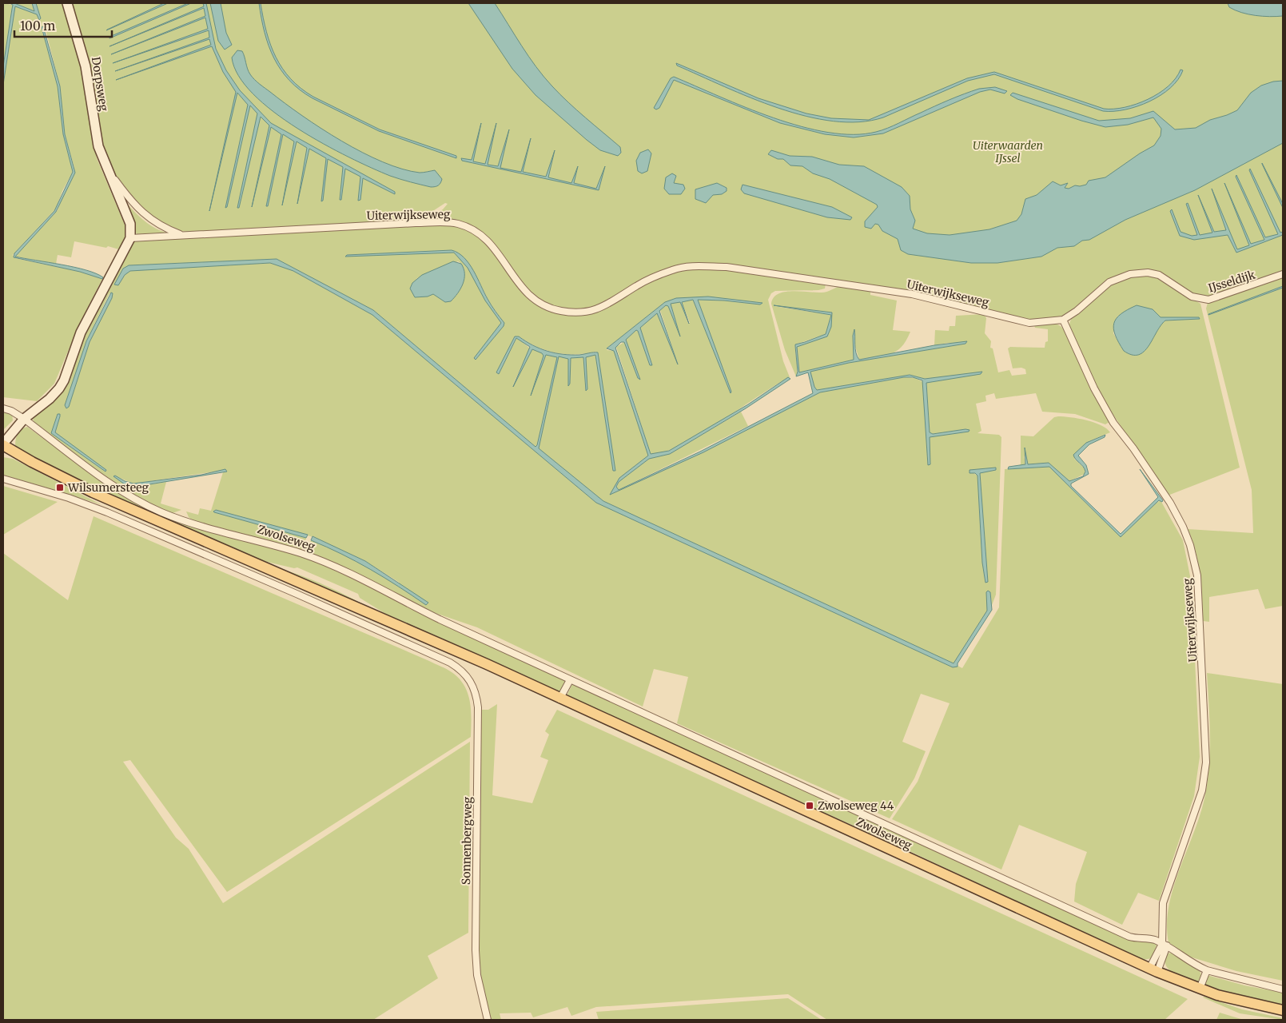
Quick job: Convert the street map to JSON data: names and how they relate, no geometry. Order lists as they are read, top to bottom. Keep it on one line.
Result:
{"streets":{"main road":["Zwolseweg"],"street":["Dorpsweg","Uiterwijkseweg","IJsseldijk","Sonnenbergweg"]},"crossings":[["Dorpsweg","Uiterwijkseweg"],["Uiterwijkseweg","IJsseldijk"],["Uiterwijkseweg","Zwolseweg"]],"parks":["Uiterwaarden IJssel"],"places":{"transit":["Wilsumersteeg","Zwolseweg 44"]},"scale_bar":"100 m"}
